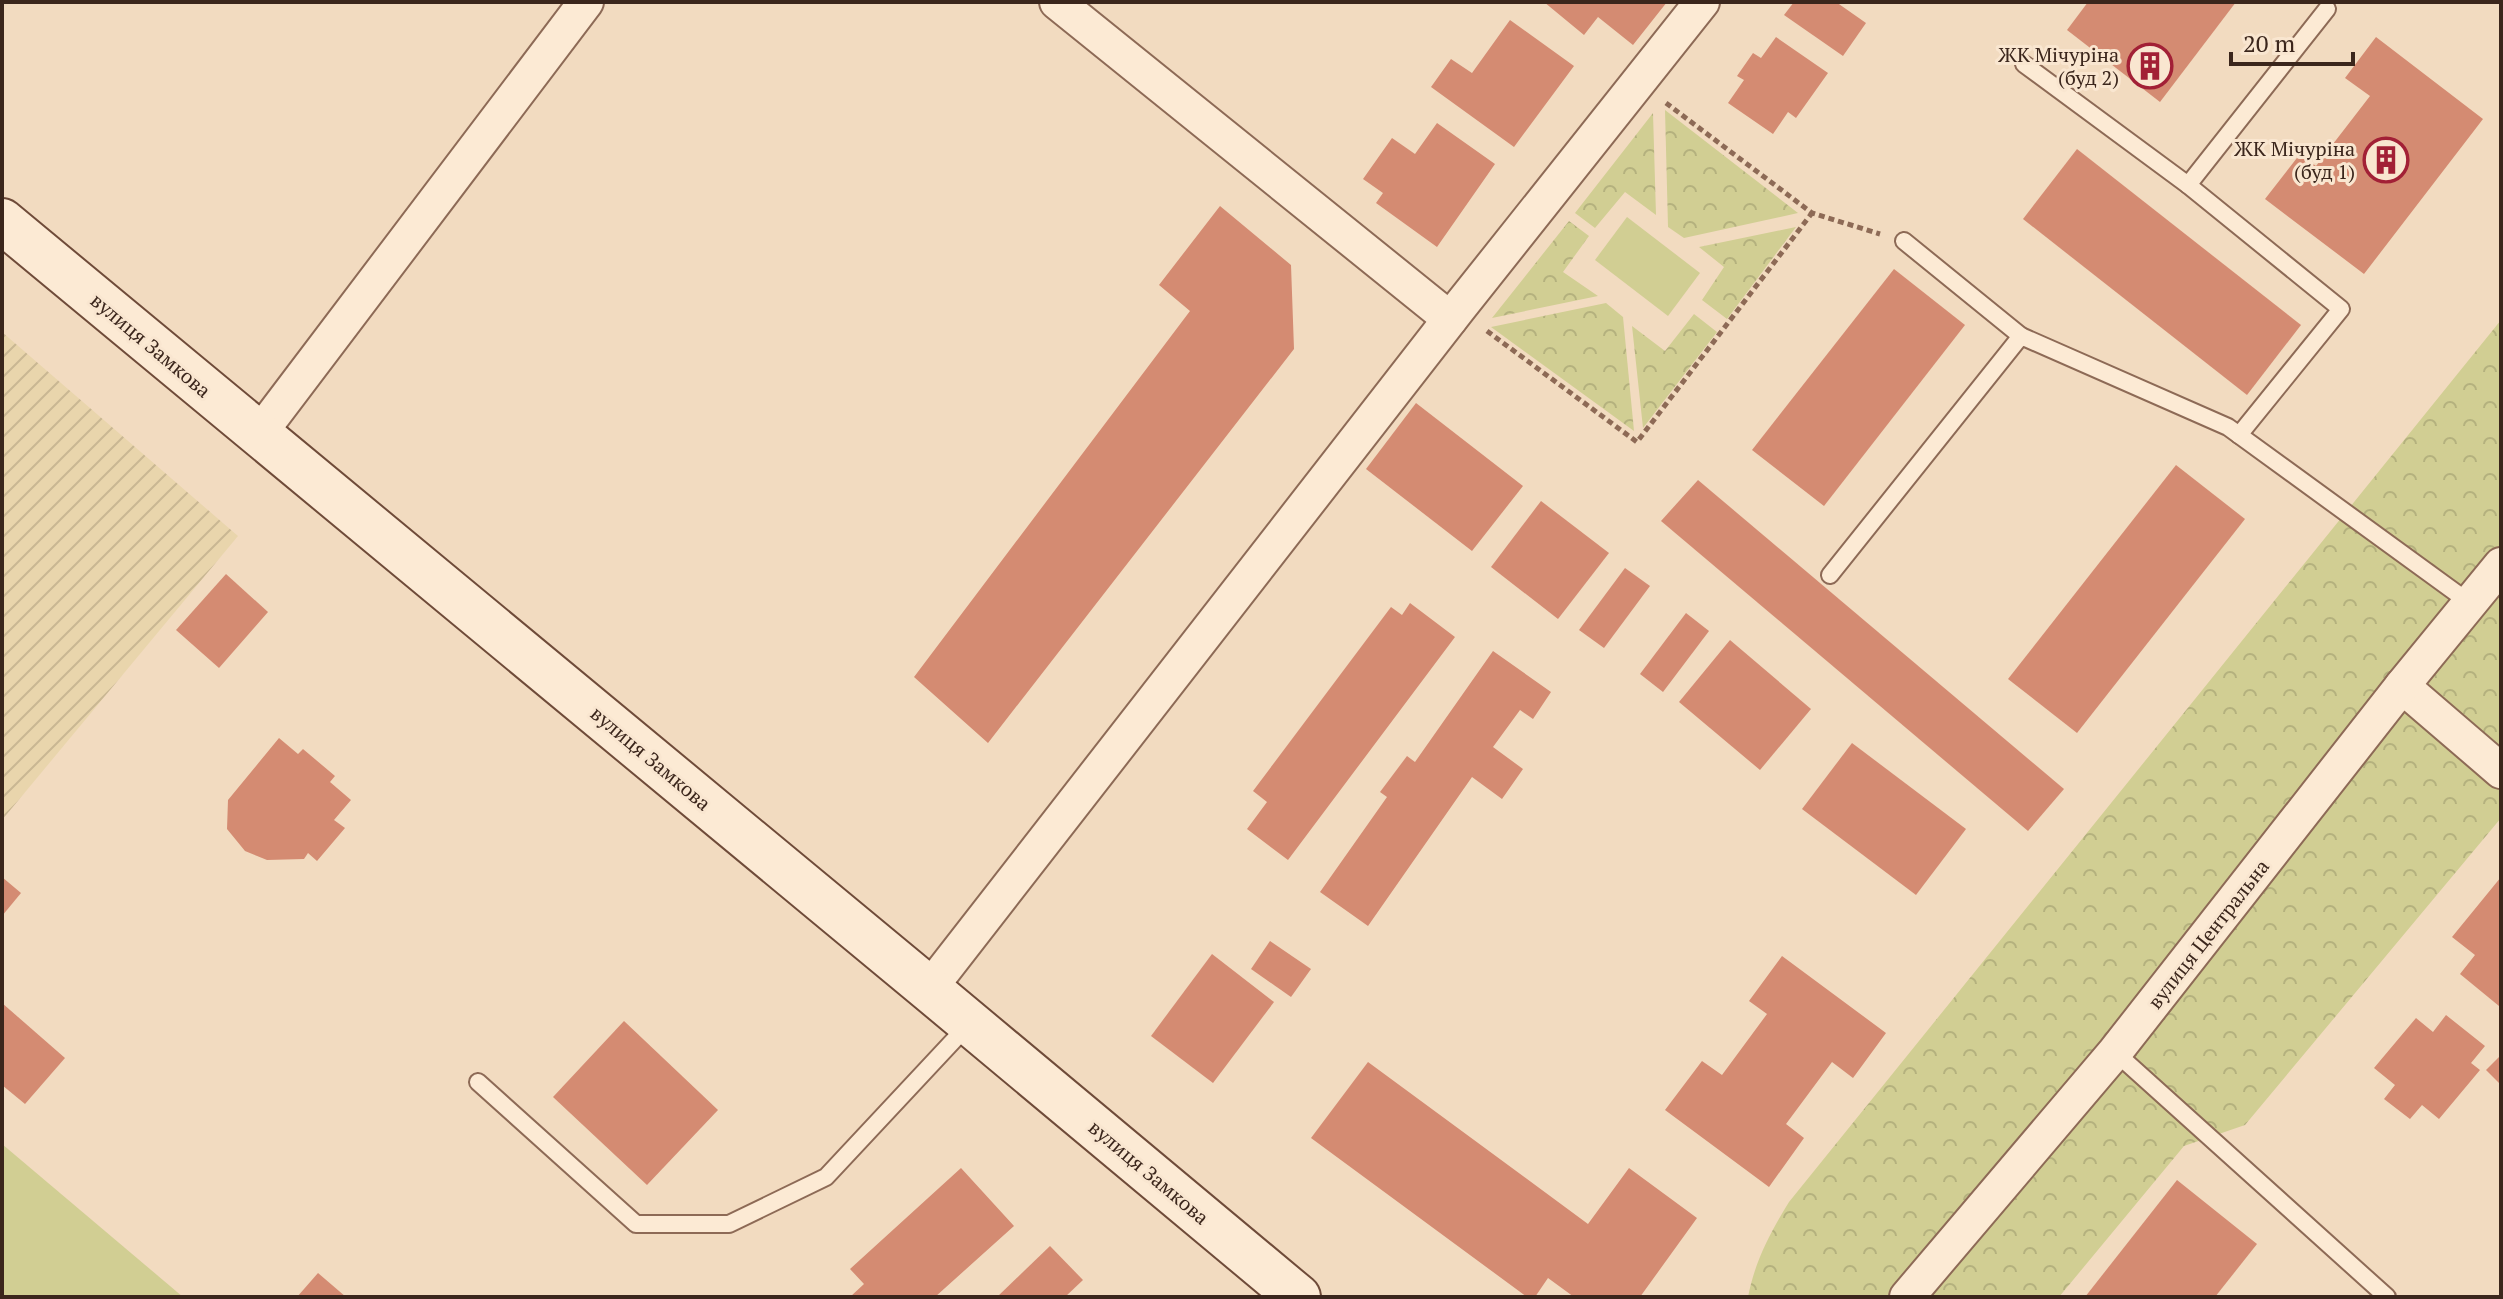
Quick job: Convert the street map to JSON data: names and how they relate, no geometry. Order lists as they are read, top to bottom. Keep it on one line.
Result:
{"streets":{"street":["вулиця Замкова","вулиця Центральна"]},"places":{"building":["ЖК Мічуріна (буд 2)","ЖК Мічуріна (буд 1)"]},"scale_bar":"20 m"}
